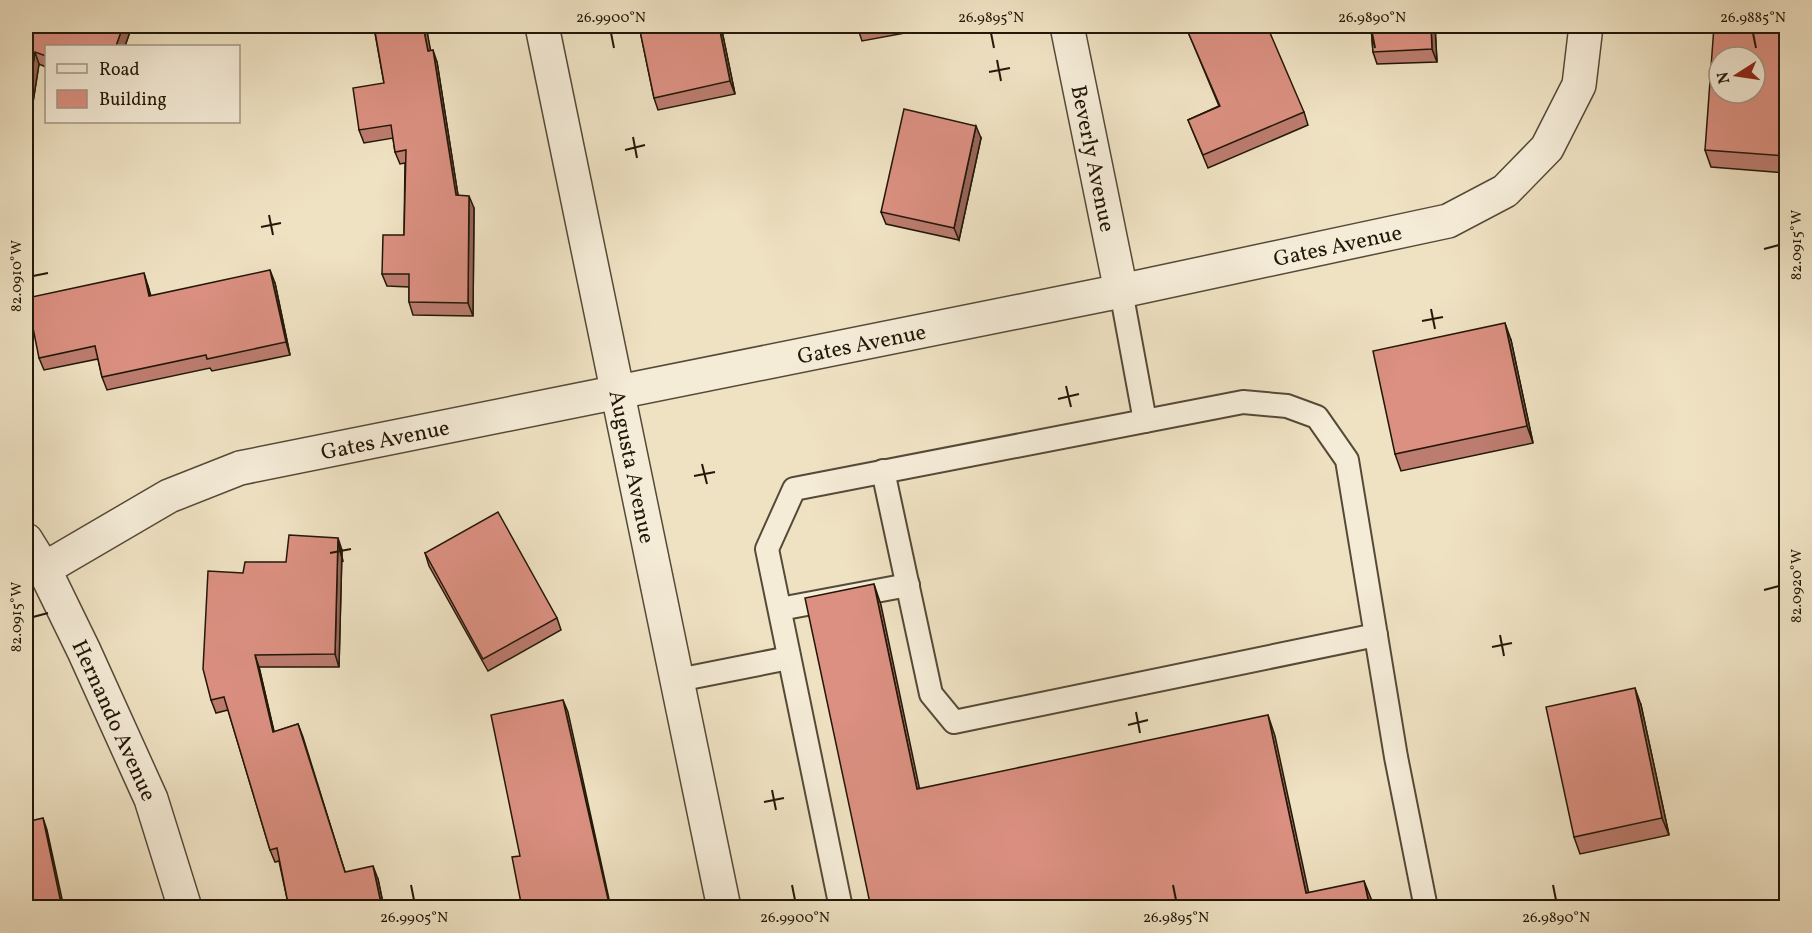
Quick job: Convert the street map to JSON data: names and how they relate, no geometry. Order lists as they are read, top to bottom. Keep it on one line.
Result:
{"streets":{"street":["Beverly Avenue","Gates Avenue","Augusta Avenue","Hernando Avenue"]},"crossings":[["Beverly Avenue","Gates Avenue"],["Gates Avenue","Augusta Avenue"],["Gates Avenue","Hernando Avenue"]],"legend":["Road","Building"],"north":"left","coordinates":["26.9900°N","26.9895°N","26.9890°N","26.9885°N","82.0915°W","82.0910°W","82.0920°W","26.9905°N"]}
